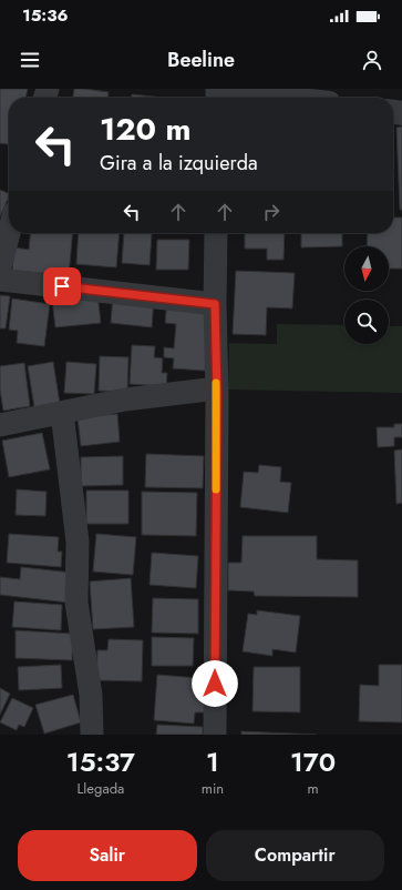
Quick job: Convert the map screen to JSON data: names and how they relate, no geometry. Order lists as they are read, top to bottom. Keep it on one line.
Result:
{"north":"bottom","page":{"status":"15:36","header":"Beeline","turn":["120 m","Gira a la izquierda"],"eta":["15:37","Llegada","1","min","170","m"],"buttons":["Salir","Compartir"]}}
